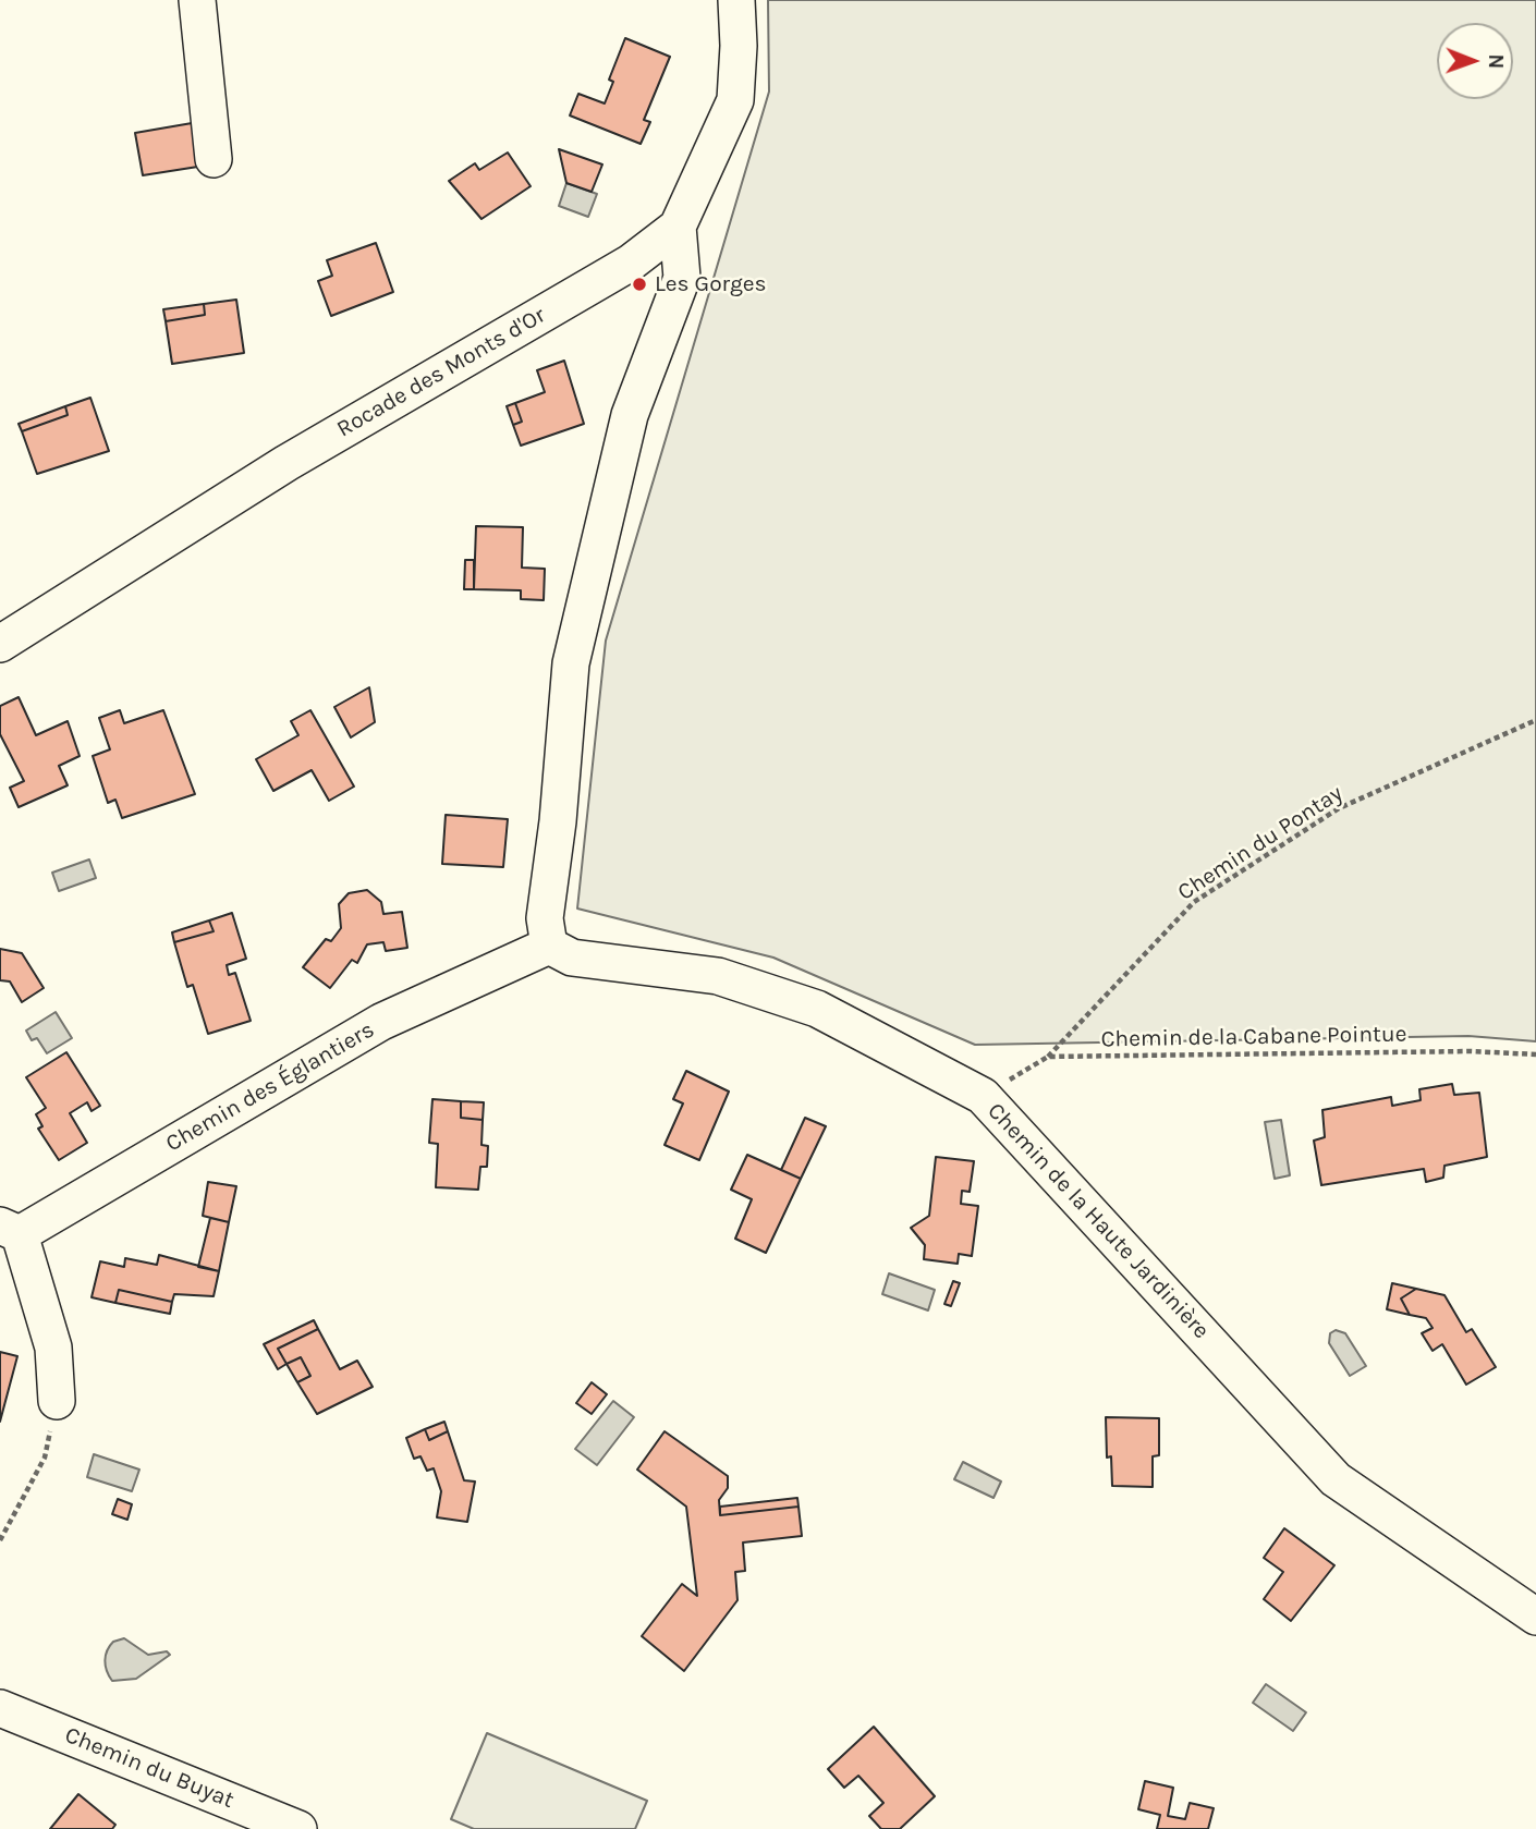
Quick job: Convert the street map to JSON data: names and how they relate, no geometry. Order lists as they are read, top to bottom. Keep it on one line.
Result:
{"streets":{"street":["Rocade des Monts d'Or","Chemin des Églantiers","Chemin de la Haute Jardinière","Chemin du Buyat"],"path":["Chemin du Pontay","Chemin de la Cabane Pointue"]},"crossings":[["Chemin du Pontay","Chemin de la Cabane Pointue"],["Chemin des Églantiers","Chemin de la Haute Jardinière"]],"places":["Les Gorges"],"north":"right"}
